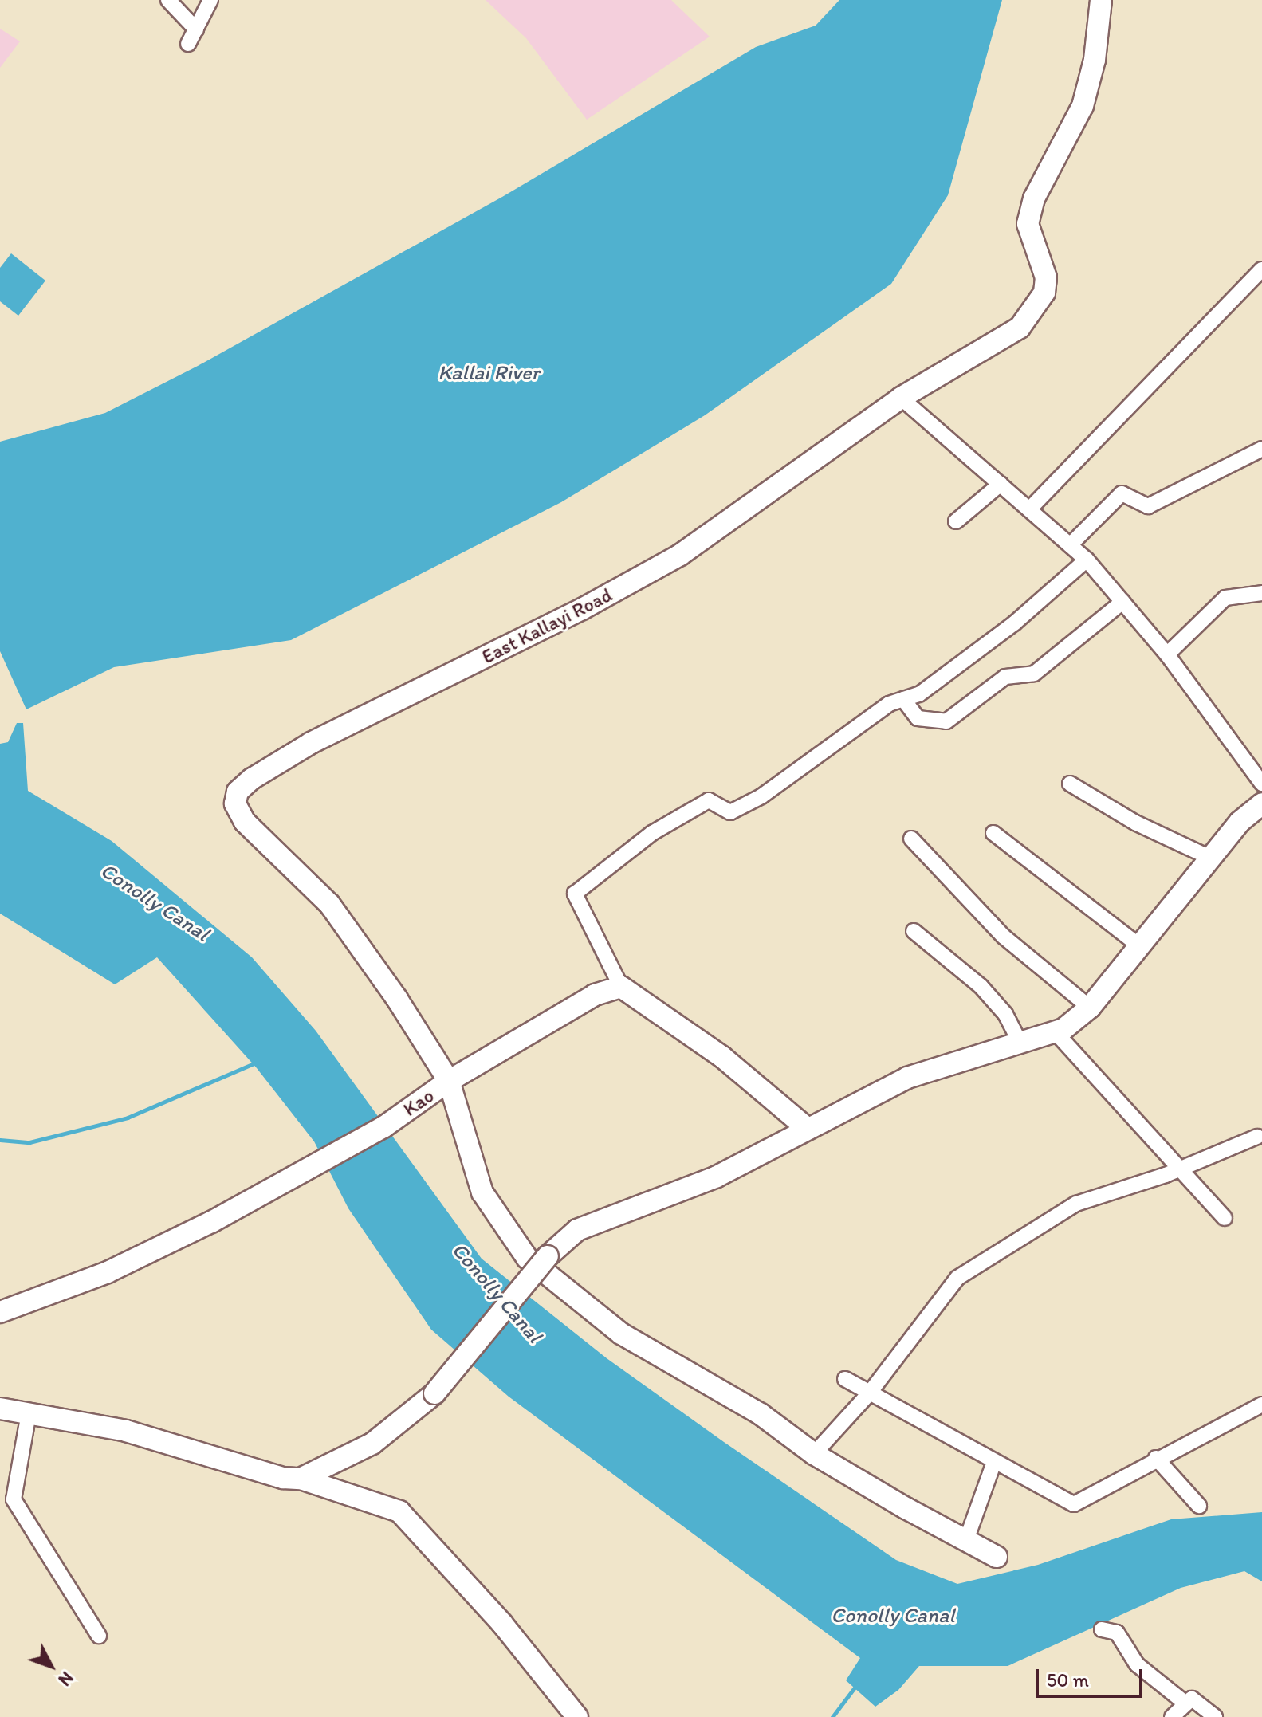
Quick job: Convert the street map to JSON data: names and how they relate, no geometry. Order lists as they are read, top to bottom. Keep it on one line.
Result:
{"streets":{"street":["East Kallayi Road","Kao"]},"crossings":[["East Kallayi Road","Kao"]],"water":["Kallai River","Conolly Canal"],"scale_bar":"50 m","north":"bottom right"}
